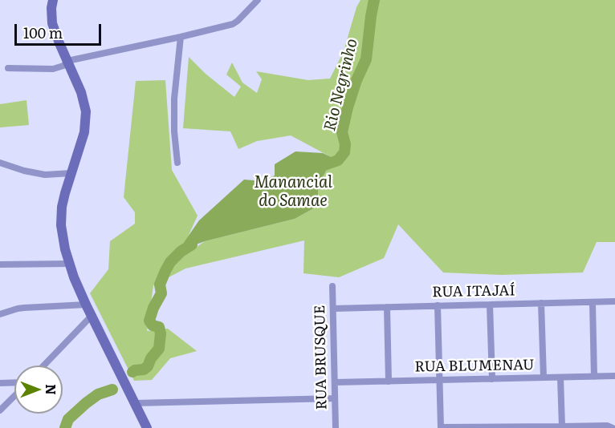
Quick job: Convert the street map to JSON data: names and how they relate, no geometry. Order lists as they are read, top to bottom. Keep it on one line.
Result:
{"streets":{"street":["RUA ITAJAÍ","RUA BRUSQUE","RUA BLUMENAU"]},"crossings":[["RUA ITAJAÍ","RUA BRUSQUE"],["RUA BRUSQUE","RUA BLUMENAU"]],"water":["Rio Negrinho","Manancial do Samae"],"scale_bar":"100 m","north":"right"}
